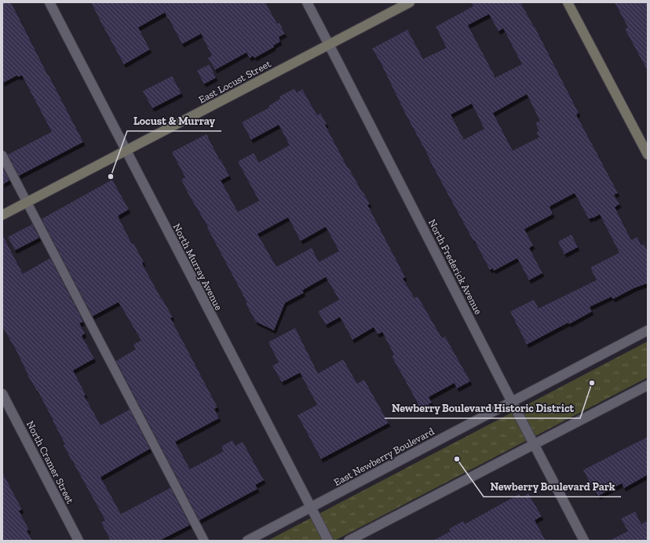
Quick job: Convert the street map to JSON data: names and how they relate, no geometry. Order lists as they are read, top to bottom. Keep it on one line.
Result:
{"streets":{"main road":["East Locust Street"],"street":["North Murray Avenue","North Frederick Avenue","East Newberry Boulevard","North Cramer Street"]},"crossings":[["East Locust Street","North Murray Avenue"],["East Locust Street","North Frederick Avenue"],["North Murray Avenue","East Newberry Boulevard"],["North Frederick Avenue","East Newberry Boulevard"]],"places":["Locust & Murray","Newberry Boulevard Historic District","Newberry Boulevard Park"]}
